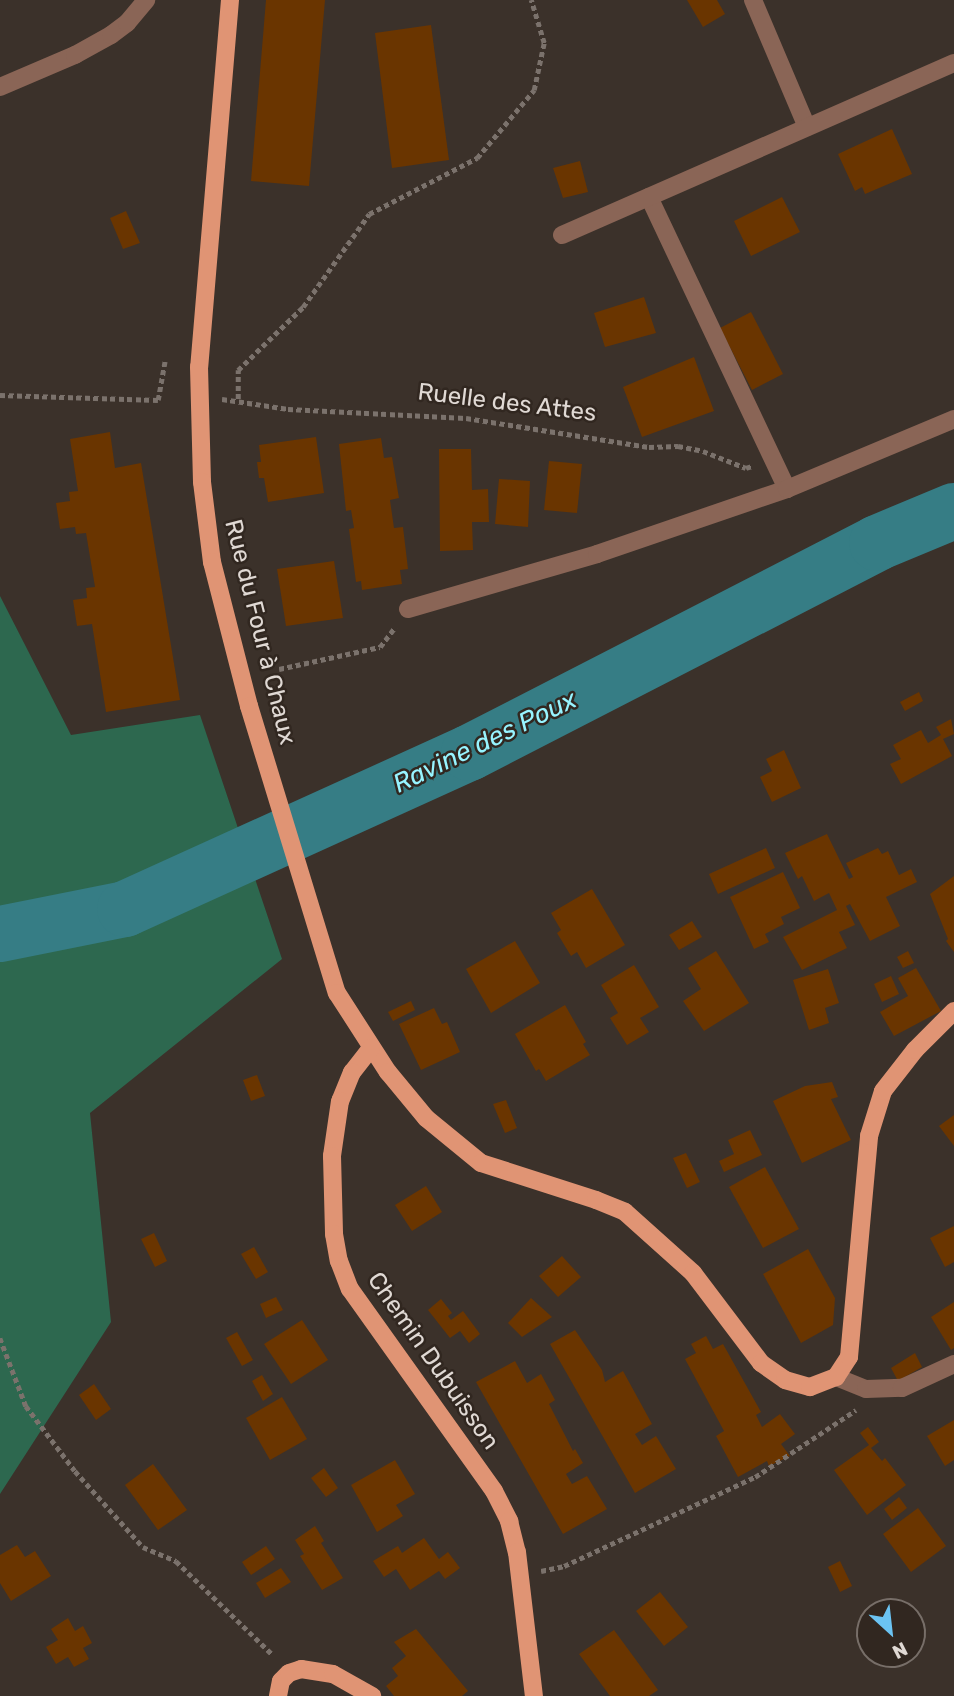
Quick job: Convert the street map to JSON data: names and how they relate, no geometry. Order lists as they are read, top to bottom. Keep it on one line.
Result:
{"streets":{"main road":["Rue du Four à Chaux","Chemin Dubuisson"],"path":["Ruelle des Attes"]},"crossings":[["Rue du Four à Chaux","Chemin Dubuisson"]],"water":["Ravine des Poux"],"north":"bottom right"}
